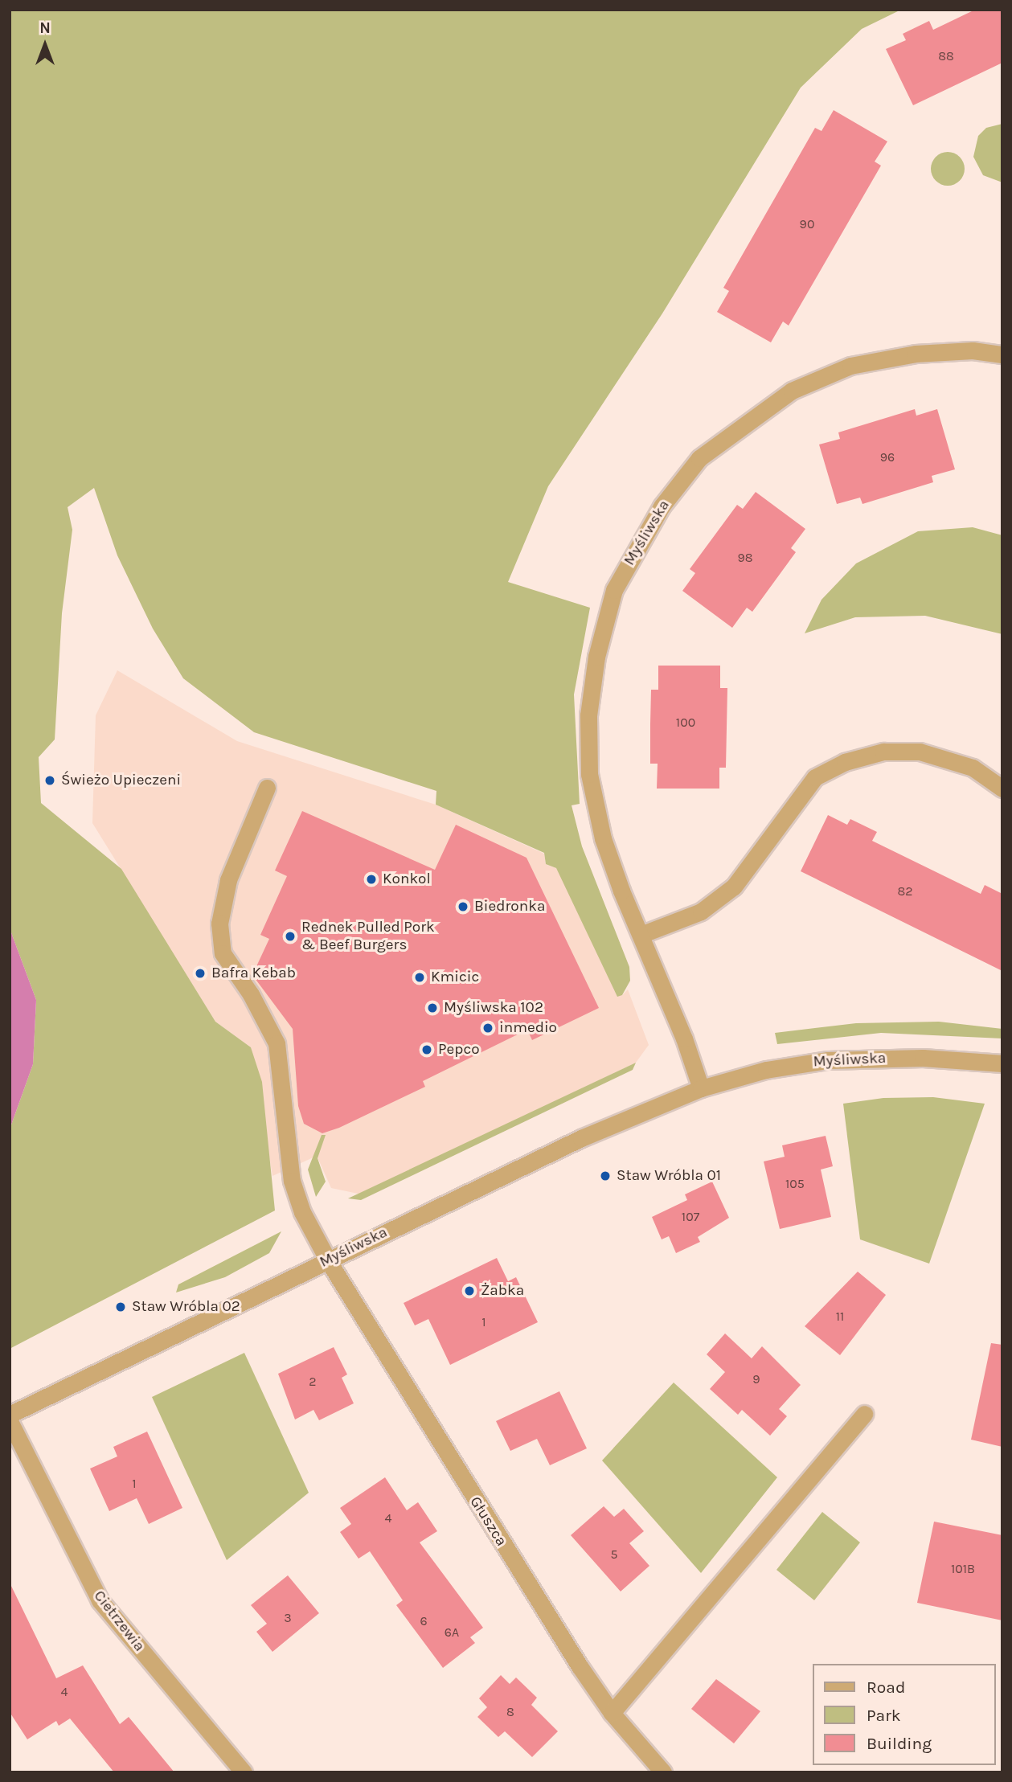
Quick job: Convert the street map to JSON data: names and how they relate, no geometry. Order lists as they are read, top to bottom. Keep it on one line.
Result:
{"streets":{"street":["Myśliwska","Głuszca","Cietrzewia"]},"crossings":[["Myśliwska","Głuszca"]],"places":["Świeżo Upieczeni","Konkol","Biedronka","Rednek Pulled Pork & Beef Burgers","Bafra Kebab","Kmicic","Myśliwska 102","inmedio","Pepco","Staw Wróbla 01","Żabka","Staw Wróbla 02"],"house_numbers":["88","90","96","98","100","82","105","107","11","1","9","2","1","4","5","101B","3","6","6A","4","8"],"legend":["Road","Park","Building"],"north":"top"}
